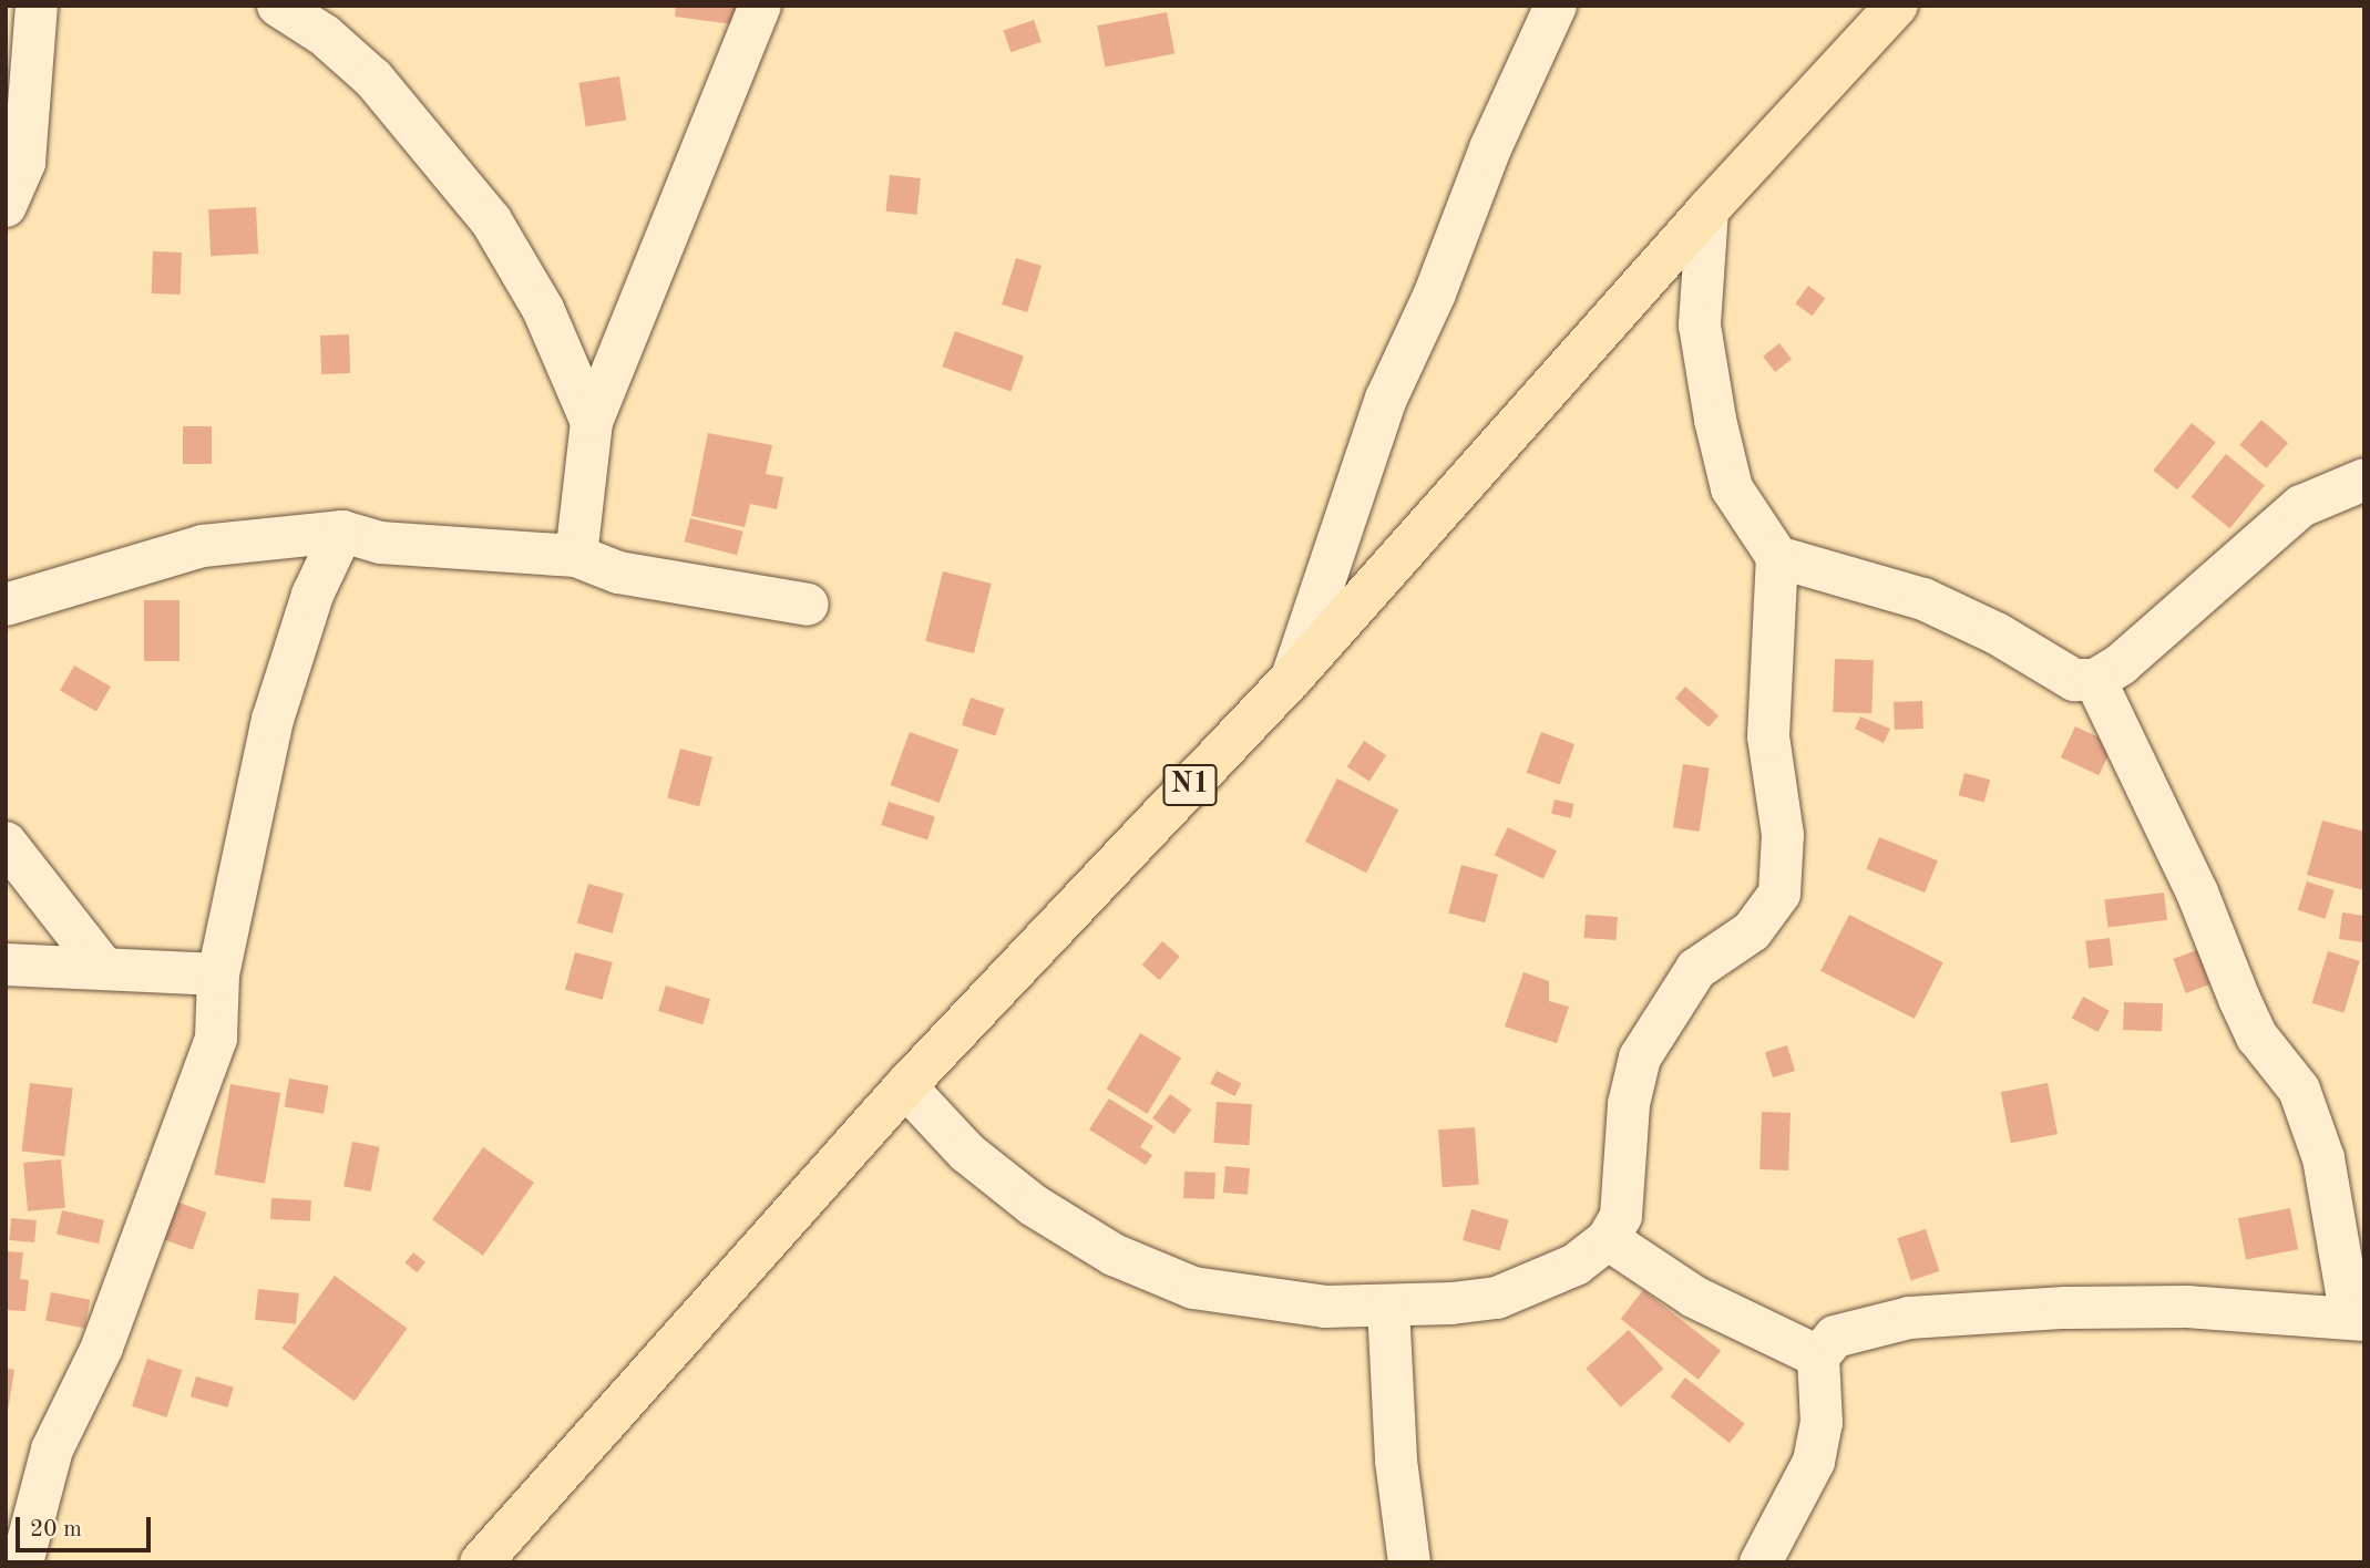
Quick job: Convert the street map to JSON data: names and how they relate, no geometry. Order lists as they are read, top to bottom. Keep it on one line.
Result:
{"streets":{"highway":["N1"]},"scale_bar":"20 m"}
